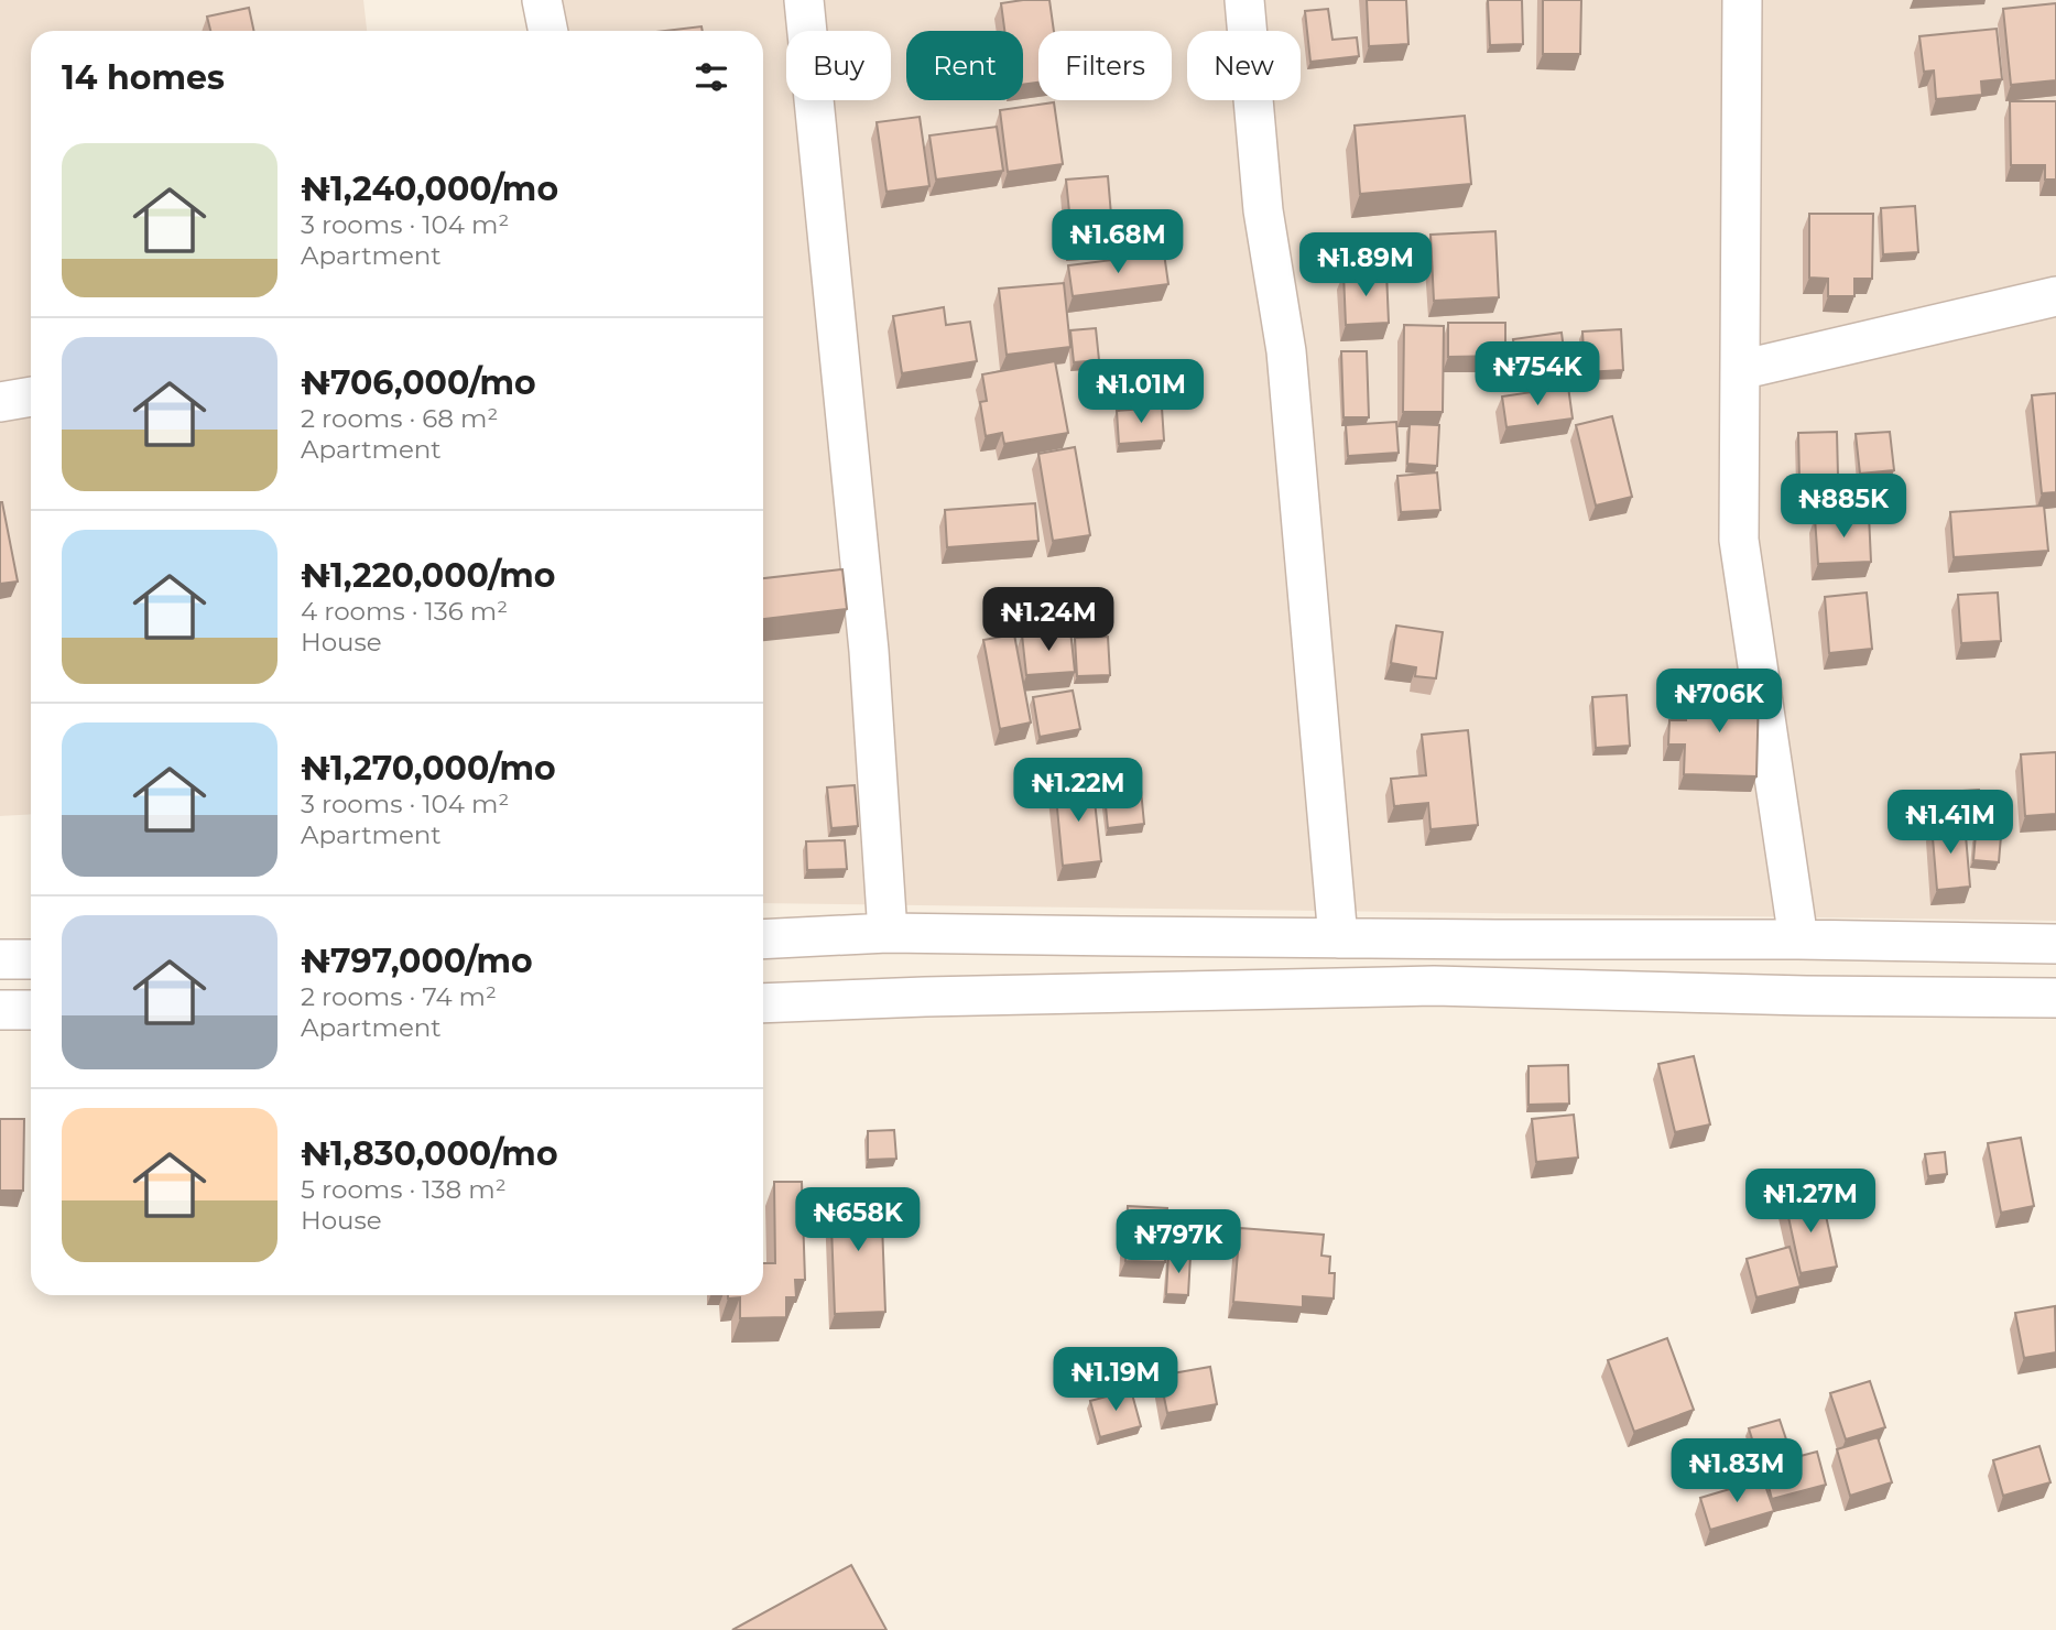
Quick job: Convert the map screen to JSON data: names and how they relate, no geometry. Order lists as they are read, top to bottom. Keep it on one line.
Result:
{"page":{"chip":["Buy","Rent","Filters","New"],"heading":"14 homes","list":[{"name":"₦1,240,000/mo","note":"3 rooms · 104 m² · Apartment"},{"name":"₦706,000/mo","note":"2 rooms · 68 m² · Apartment"},{"name":"₦1,220,000/mo","note":"4 rooms · 136 m² · House"},{"name":"₦1,270,000/mo","note":"3 rooms · 104 m² · Apartment"},{"name":"₦797,000/mo","note":"2 rooms · 74 m² · Apartment"},{"name":"₦1,830,000/mo","note":"5 rooms · 138 m² · House"}],"price":["₦1.68M","₦1.89M","₦754K","₦1.01M","₦885K","₦1.24M","₦706K","₦1.22M","₦1.41M","₦1.27M","₦658K","₦797K","₦1.19M","₦1.83M"]}}
